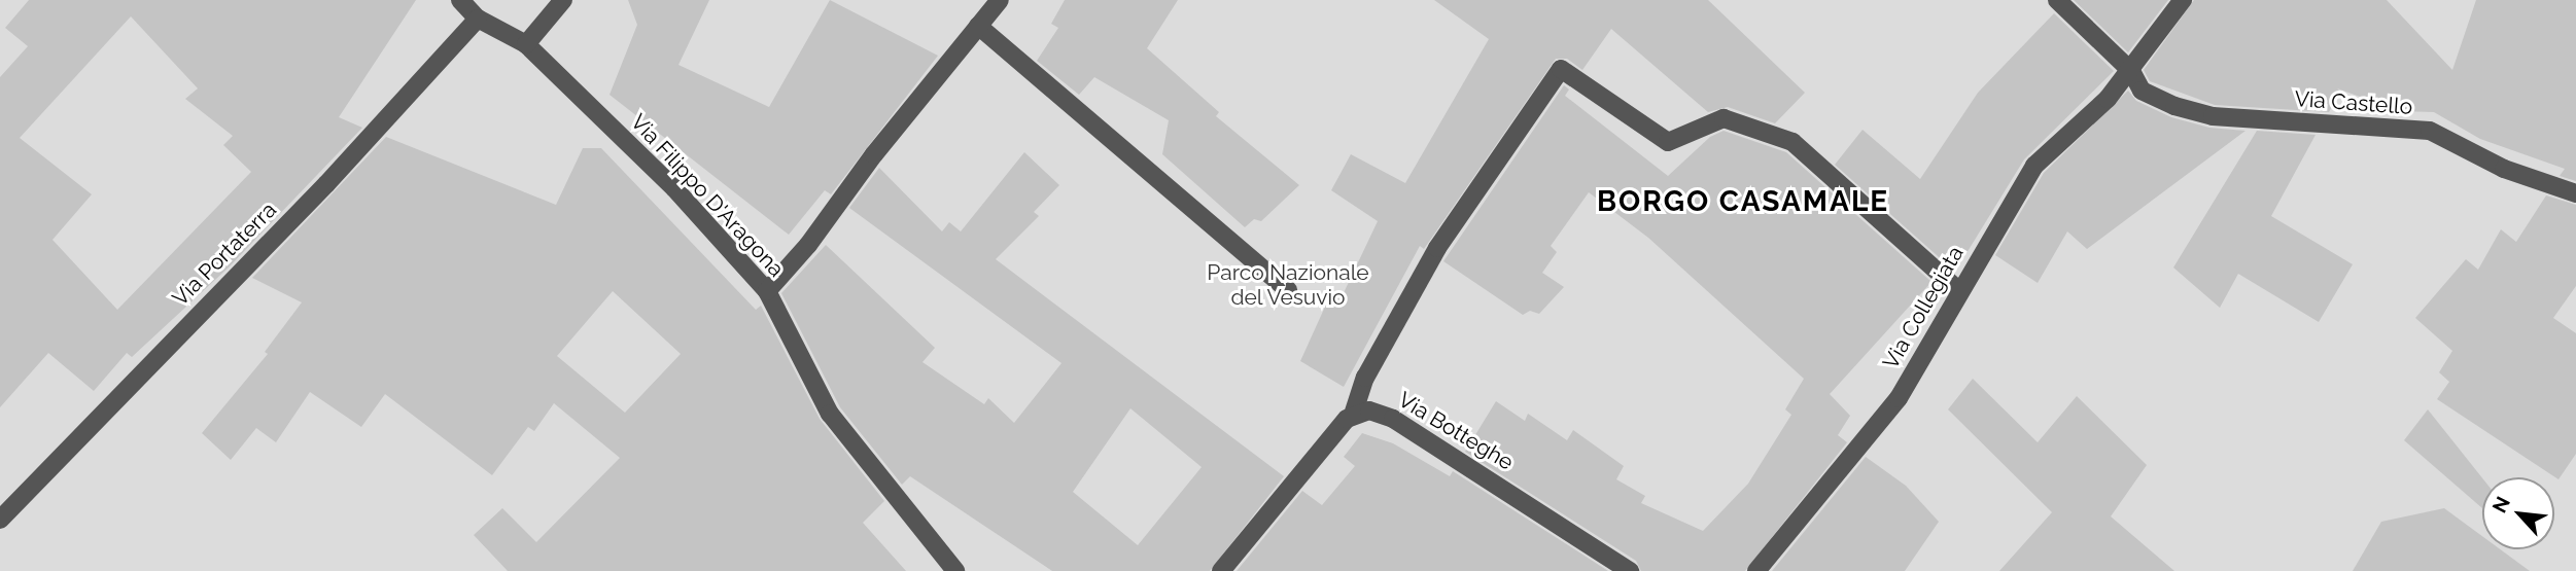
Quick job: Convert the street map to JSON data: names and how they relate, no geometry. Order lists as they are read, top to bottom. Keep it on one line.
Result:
{"streets":{"street":["Via Castello","Via Filippo D'Aragona","Via Portaterra","Via Collegiata","Via Botteghe"]},"crossings":[["Via Castello","Via Collegiata"],["Via Filippo D'Aragona","Via Portaterra"]],"districts":["BORGO CASAMALE"],"parks":["Parco Nazionale del Vesuvio"],"north":"top left"}
